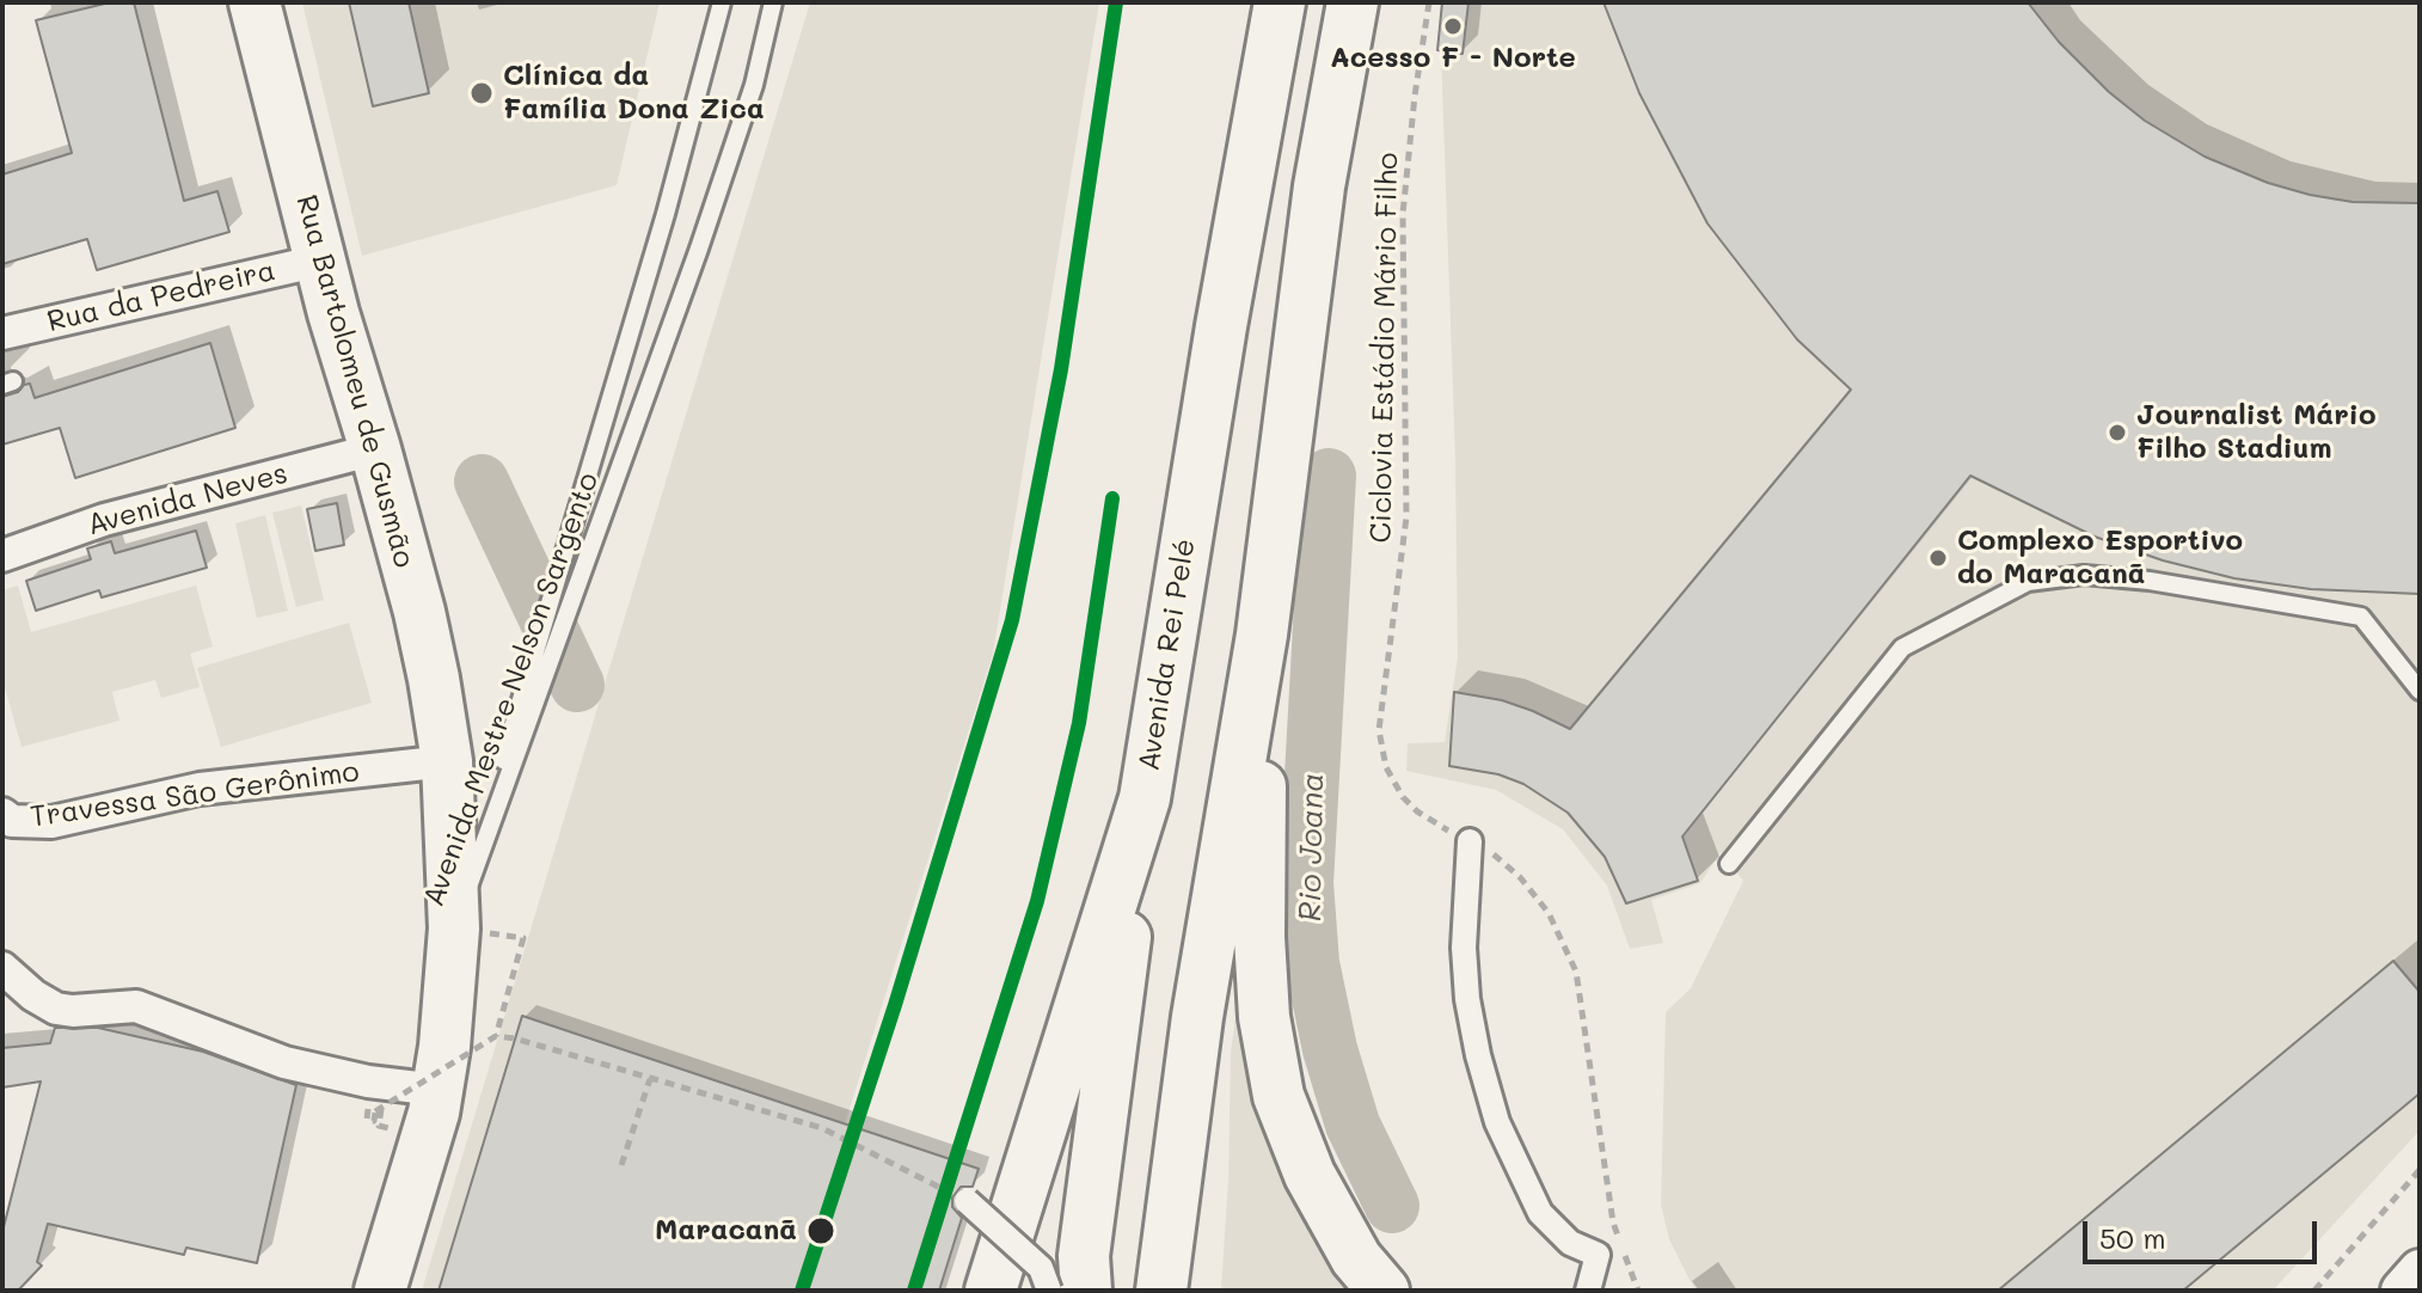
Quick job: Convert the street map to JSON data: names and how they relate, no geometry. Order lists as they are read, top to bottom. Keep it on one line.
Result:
{"streets":{"main road":["Rua Bartolomeu de Gusmão","Avenida Rei Pelé"],"street":["Rua da Pedreira","Avenida Neves","Travessa São Gerônimo"],"lane":["Avenida Mestre Nelson Sargento"],"path":["Ciclovia Estádio Mário Filho"]},"crossings":[["Rua da Pedreira","Rua Bartolomeu de Gusmão"],["Rua Bartolomeu de Gusmão","Avenida Neves"],["Rua Bartolomeu de Gusmão","Avenida Mestre Nelson Sargento"],["Rua Bartolomeu de Gusmão","Travessa São Gerônimo"]],"water":["Rio Joana"],"places":["Acesso F - Norte","Clínica da Família Dona Zica","Journalist Mário Filho Stadium","Complexo Esportivo do Maracanã","Maracanã"],"scale_bar":"50 m"}
